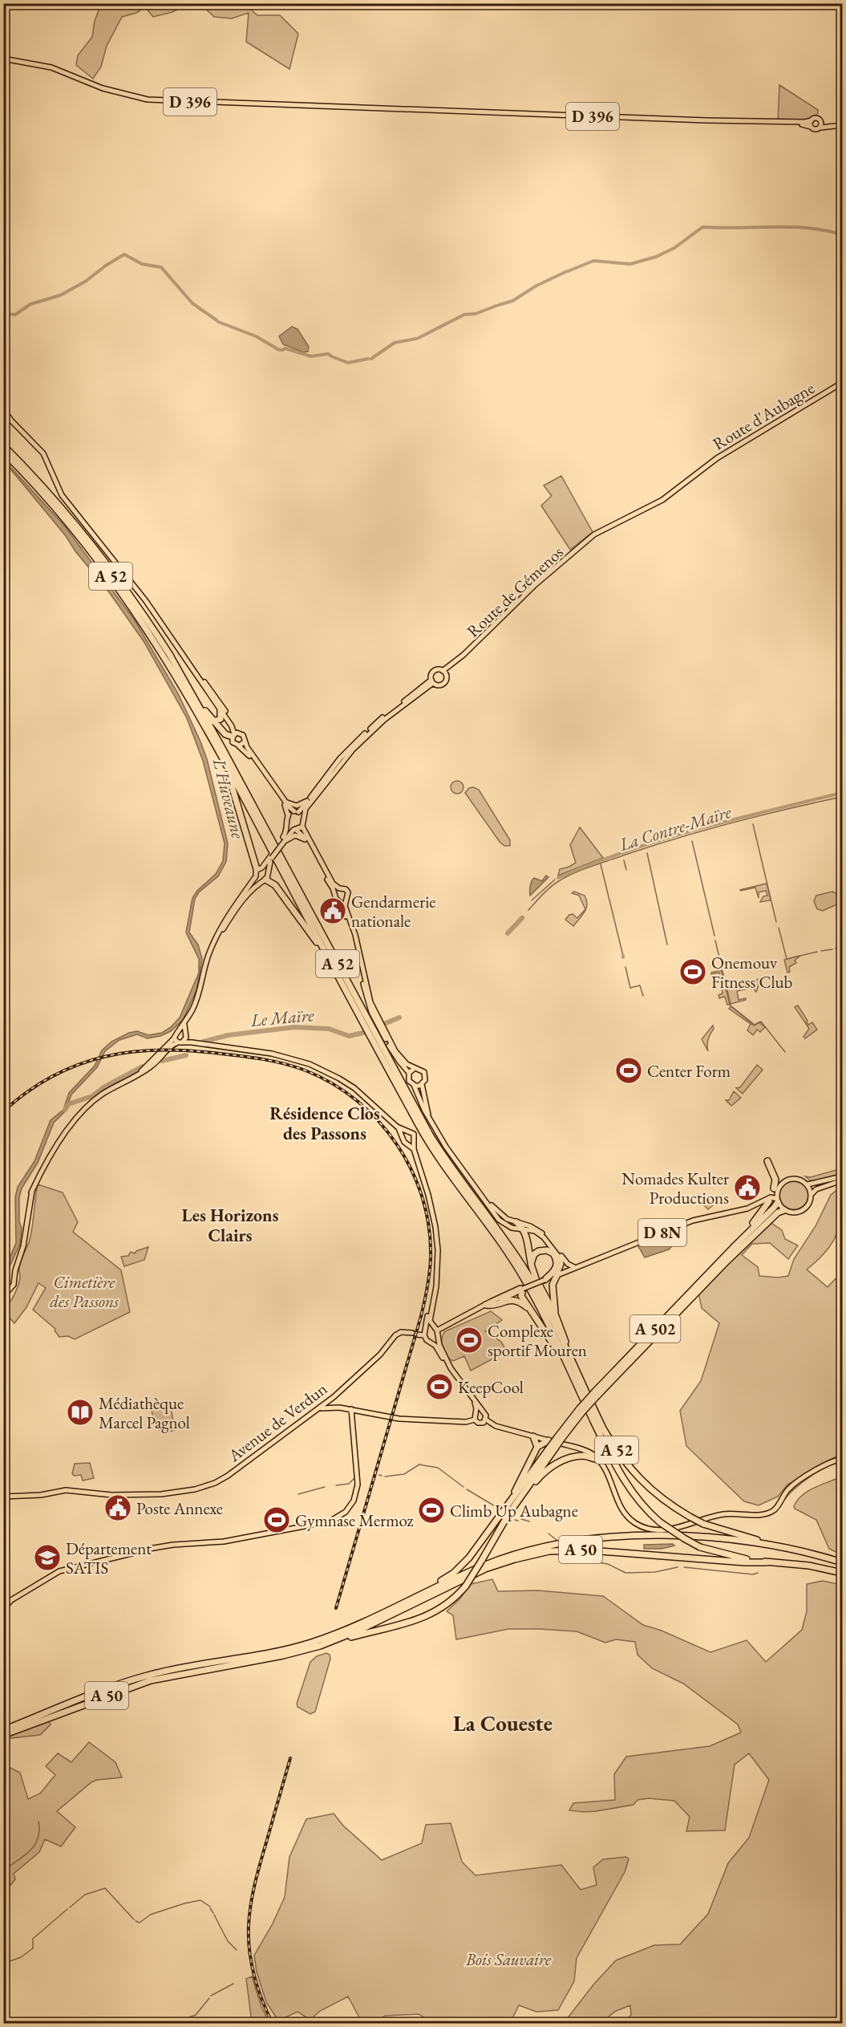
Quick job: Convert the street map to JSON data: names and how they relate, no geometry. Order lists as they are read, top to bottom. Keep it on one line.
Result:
{"streets":{"highway":["A 52","A 502","A 50"],"main road":["D 396","Route d'Aubagne","Route de Gémenos","D 8N","Avenue de Verdun"]},"crossings":[["Route d'Aubagne","Route de Gémenos"],["A 52","A 50"],["D 8N","A 502"],["D 8N","Avenue de Verdun"],["A 502","A 50"]],"districts":["Résidence Clos des Passons","Les Horizons Clairs","La Coueste"],"water":["L'Huveaune","La Contre-Maïre","Le Maïre"],"parks":["Cimetière des Passons","Bois Sauvaire"],"places":{"public building":["Gendarmerie nationale","Nomades Kulter Productions","Poste Annexe"],"sports":["Onemouv Fitness Club","Center Form","Complexe sportif Mouren","KeepCool","Climb Up Aubagne","Gymnase Mermoz"],"library":["Médiathèque Marcel Pagnol"],"school or university":["Département SATIS"]}}
